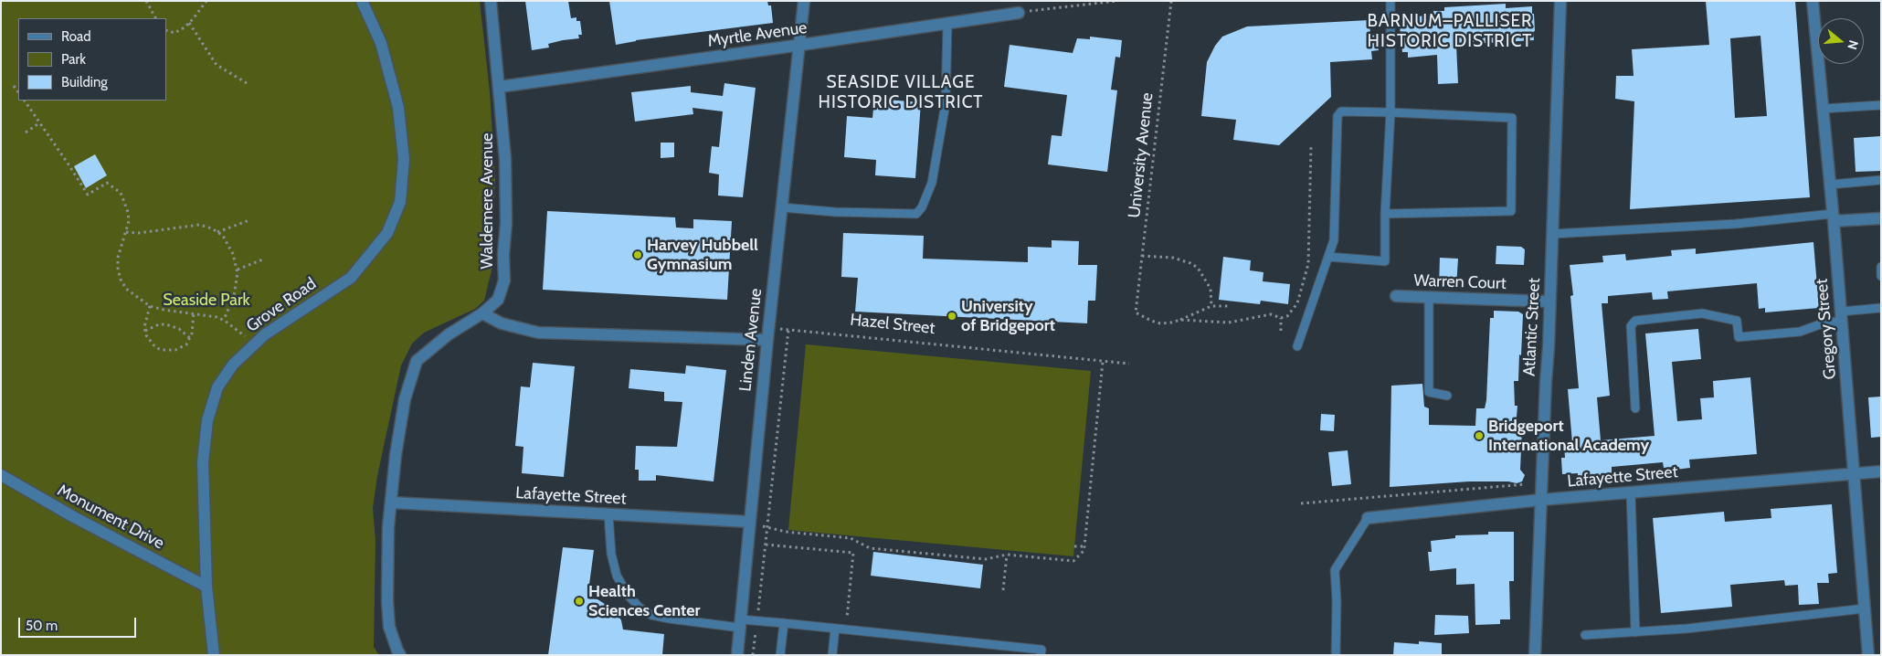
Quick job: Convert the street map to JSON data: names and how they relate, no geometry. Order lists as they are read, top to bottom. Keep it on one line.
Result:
{"streets":{"street":["Myrtle Avenue","Waldemere Avenue","Warren Court","Grove Road","Atlantic Street","Gregory Street","Linden Avenue","Lafayette Street","Monument Drive"],"path":["University Avenue","Hazel Street"]},"crossings":[["Myrtle Avenue","Waldemere Avenue"],["Myrtle Avenue","Linden Avenue"],["Waldemere Avenue","Lafayette Street"],["Warren Court","Atlantic Street"],["Grove Road","Monument Drive"],["Atlantic Street","Lafayette Street"],["Gregory Street","Lafayette Street"],["Linden Avenue","Lafayette Street"]],"districts":["BARNUM–PALLISER HISTORIC DISTRICT","SEASIDE VILLAGE HISTORIC DISTRICT"],"parks":["Seaside Park"],"places":["Harvey Hubbell Gymnasium","University of Bridgeport","Bridgeport International Academy","Health Sciences Center"],"legend":["Road","Park","Building"],"scale_bar":"50 m","north":"right"}
